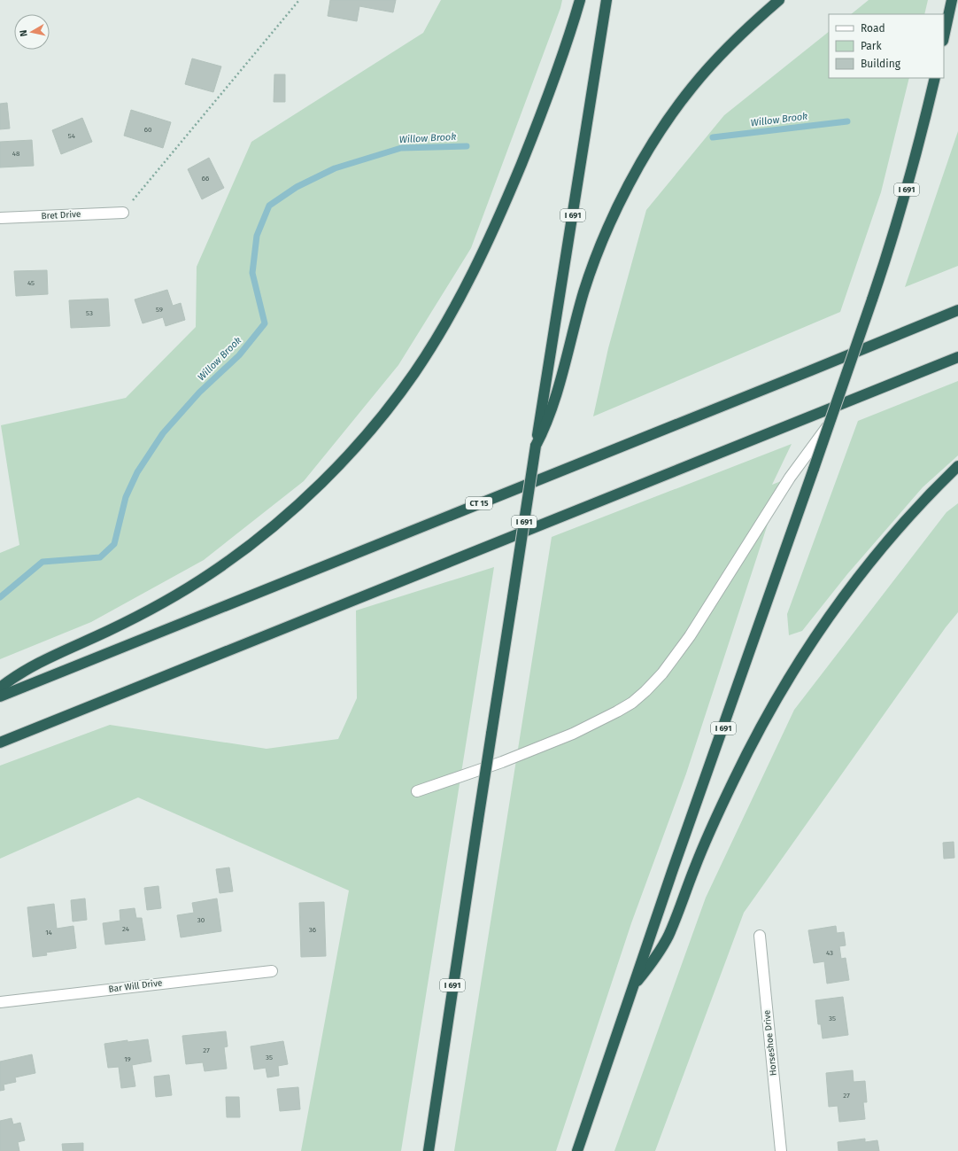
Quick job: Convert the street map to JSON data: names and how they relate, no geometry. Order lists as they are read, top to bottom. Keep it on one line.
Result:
{"streets":{"highway":["I 691","CT 15"],"street":["Bret Drive","Bar Will Drive","Horseshoe Drive"]},"water":["Willow Brook"],"house_numbers":["60","54","48","66","45","59","53","30","24","36","14","43","35","27","35","19","27"],"legend":["Road","Park","Building"],"north":"left"}
